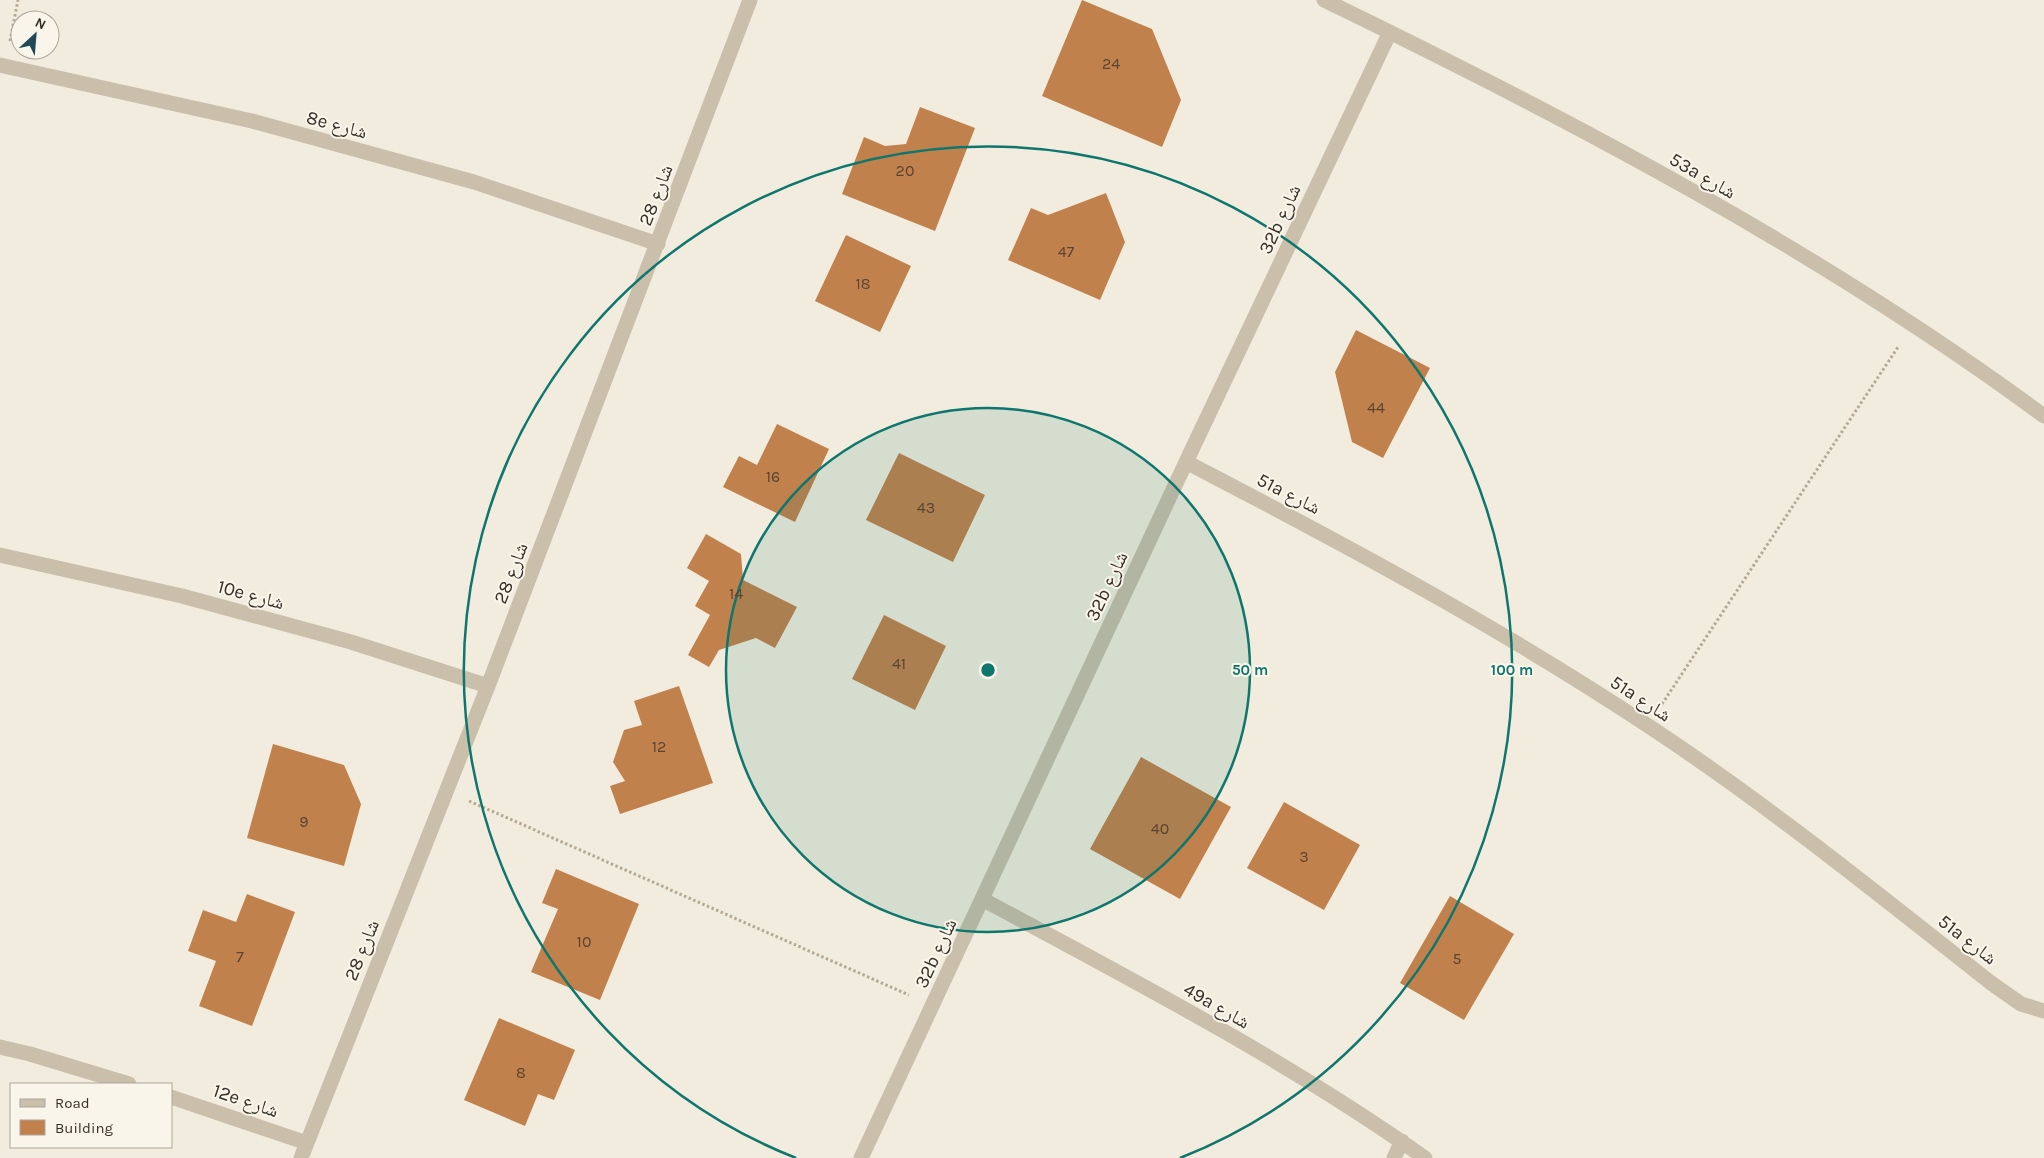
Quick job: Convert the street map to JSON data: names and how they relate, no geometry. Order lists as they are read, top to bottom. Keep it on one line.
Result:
{"streets":{"street":["8e شارع","53a شارع","شارع 28","32b شارع","51a شارع","10e شارع","49a شارع","12e شارع"]},"crossings":[["8e شارع","شارع 28"],["53a شارع","32b شارع"],["شارع 28","10e شارع"],["شارع 28","12e شارع"],["32b شارع","51a شارع"],["32b شارع","49a شارع"]],"house_numbers":["24","20","47","18","44","16","43","14","41","12","9","40","3","10","7","5","8"],"legend":["Road","Building"],"north":"top right","rings":["50 m","100 m"]}
